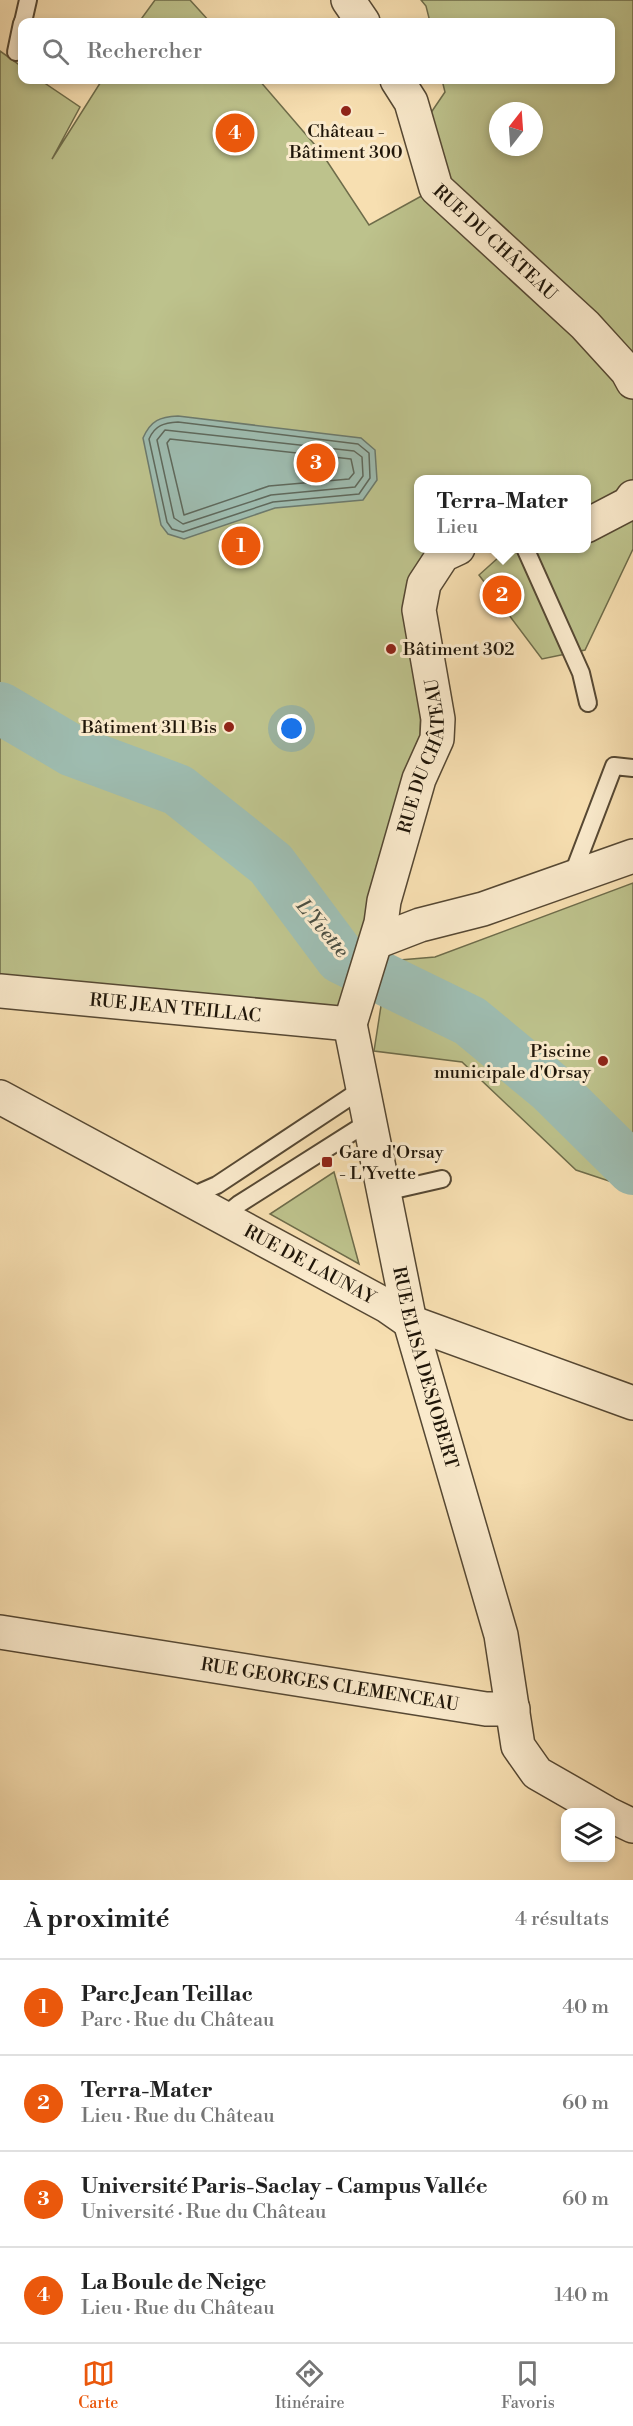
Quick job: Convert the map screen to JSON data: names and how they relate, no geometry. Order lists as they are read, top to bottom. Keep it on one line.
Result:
{"streets":{"street":["RUE DU CHÂTEAU","RUE JEAN TEILLAC","RUE DE LAUNAY","RUE ELISA DESJOBERT","RUE GEORGES CLEMENCEAU"]},"crossings":[["RUE DU CHÂTEAU","RUE JEAN TEILLAC"],["RUE DU CHÂTEAU","RUE ELISA DESJOBERT"],["RUE JEAN TEILLAC","RUE ELISA DESJOBERT"],["RUE DE LAUNAY","RUE ELISA DESJOBERT"],["RUE ELISA DESJOBERT","RUE GEORGES CLEMENCEAU"]],"water":["L'Yvette"],"places":{"other":["Château - Bâtiment 300","Bâtiment 302","Bâtiment 311 Bis","Piscine municipale d'Orsay"],"transit":["Gare d'Orsay - L'Yvette"]},"north":"top","page":{"search":"Rechercher","pins":["4","3","1","2"],"popup":["Terra-Mater","Lieu"],"heading":["À proximité","4 résultats"],"list":[{"mark":"1","name":"Parc Jean Teillac","note":"Parc · Rue du Château","value":"40 m"},{"mark":"2","name":"Terra-Mater","note":"Lieu · Rue du Château","value":"60 m"},{"mark":"3","name":"Université Paris-Saclay - Campus Vallée","note":"Université · Rue du Château","value":"60 m"},{"mark":"4","name":"La Boule de Neige","note":"Lieu · Rue du Château","value":"140 m"}],"nav":["Carte","Itinéraire","Favoris"]}}
